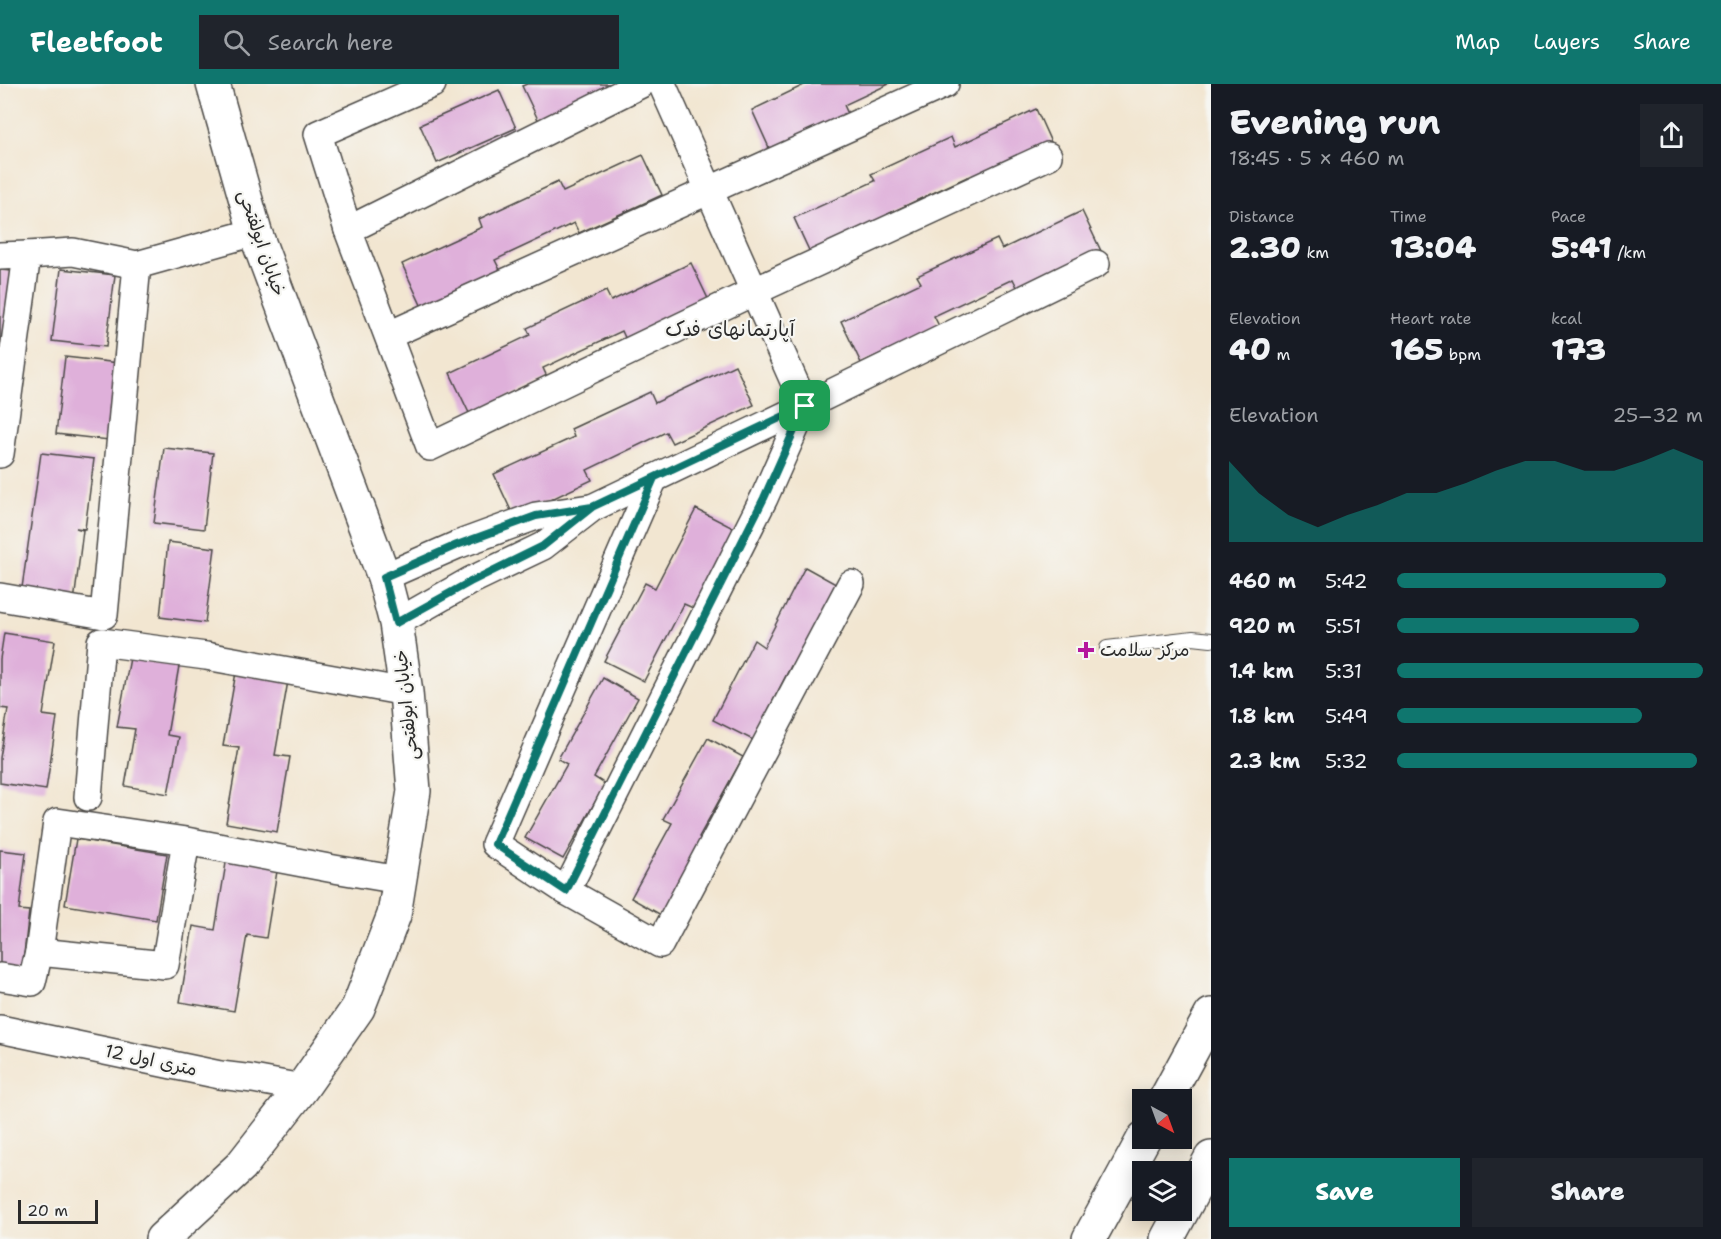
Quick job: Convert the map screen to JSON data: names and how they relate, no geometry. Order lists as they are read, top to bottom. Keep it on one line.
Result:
{"streets":{"street":["خیابان ابولفتحی","12 متری اول"]},"crossings":[["خیابان ابولفتحی","12 متری اول"]],"districts":["آپارتمانهای فدک"],"places":{"health":["مرکز سلامت"]},"scale_bar":"20 m","north":"bottom right","page":{"header":"Fleetfoot","search":"Search here","nav":["Map","Layers","Share"],"heading":["Evening run","18:45 · 5 × 460 m"],"stats":[["Distance","2.30 km"],["Time","13:04"],["Pace","5:41 /km"],["Elevation","40 m"],["Heart rate","165 bpm"],["kcal","173"]],"chart":["Elevation","25–32 m"],"list":[{"name":"460 m","note":"5:42"},{"name":"920 m","note":"5:51"},{"name":"1.4 km","note":"5:31"},{"name":"1.8 km","note":"5:49"},{"name":"2.3 km","note":"5:32"}],"buttons":["Save","Share"],"scale":"20 m"}}
